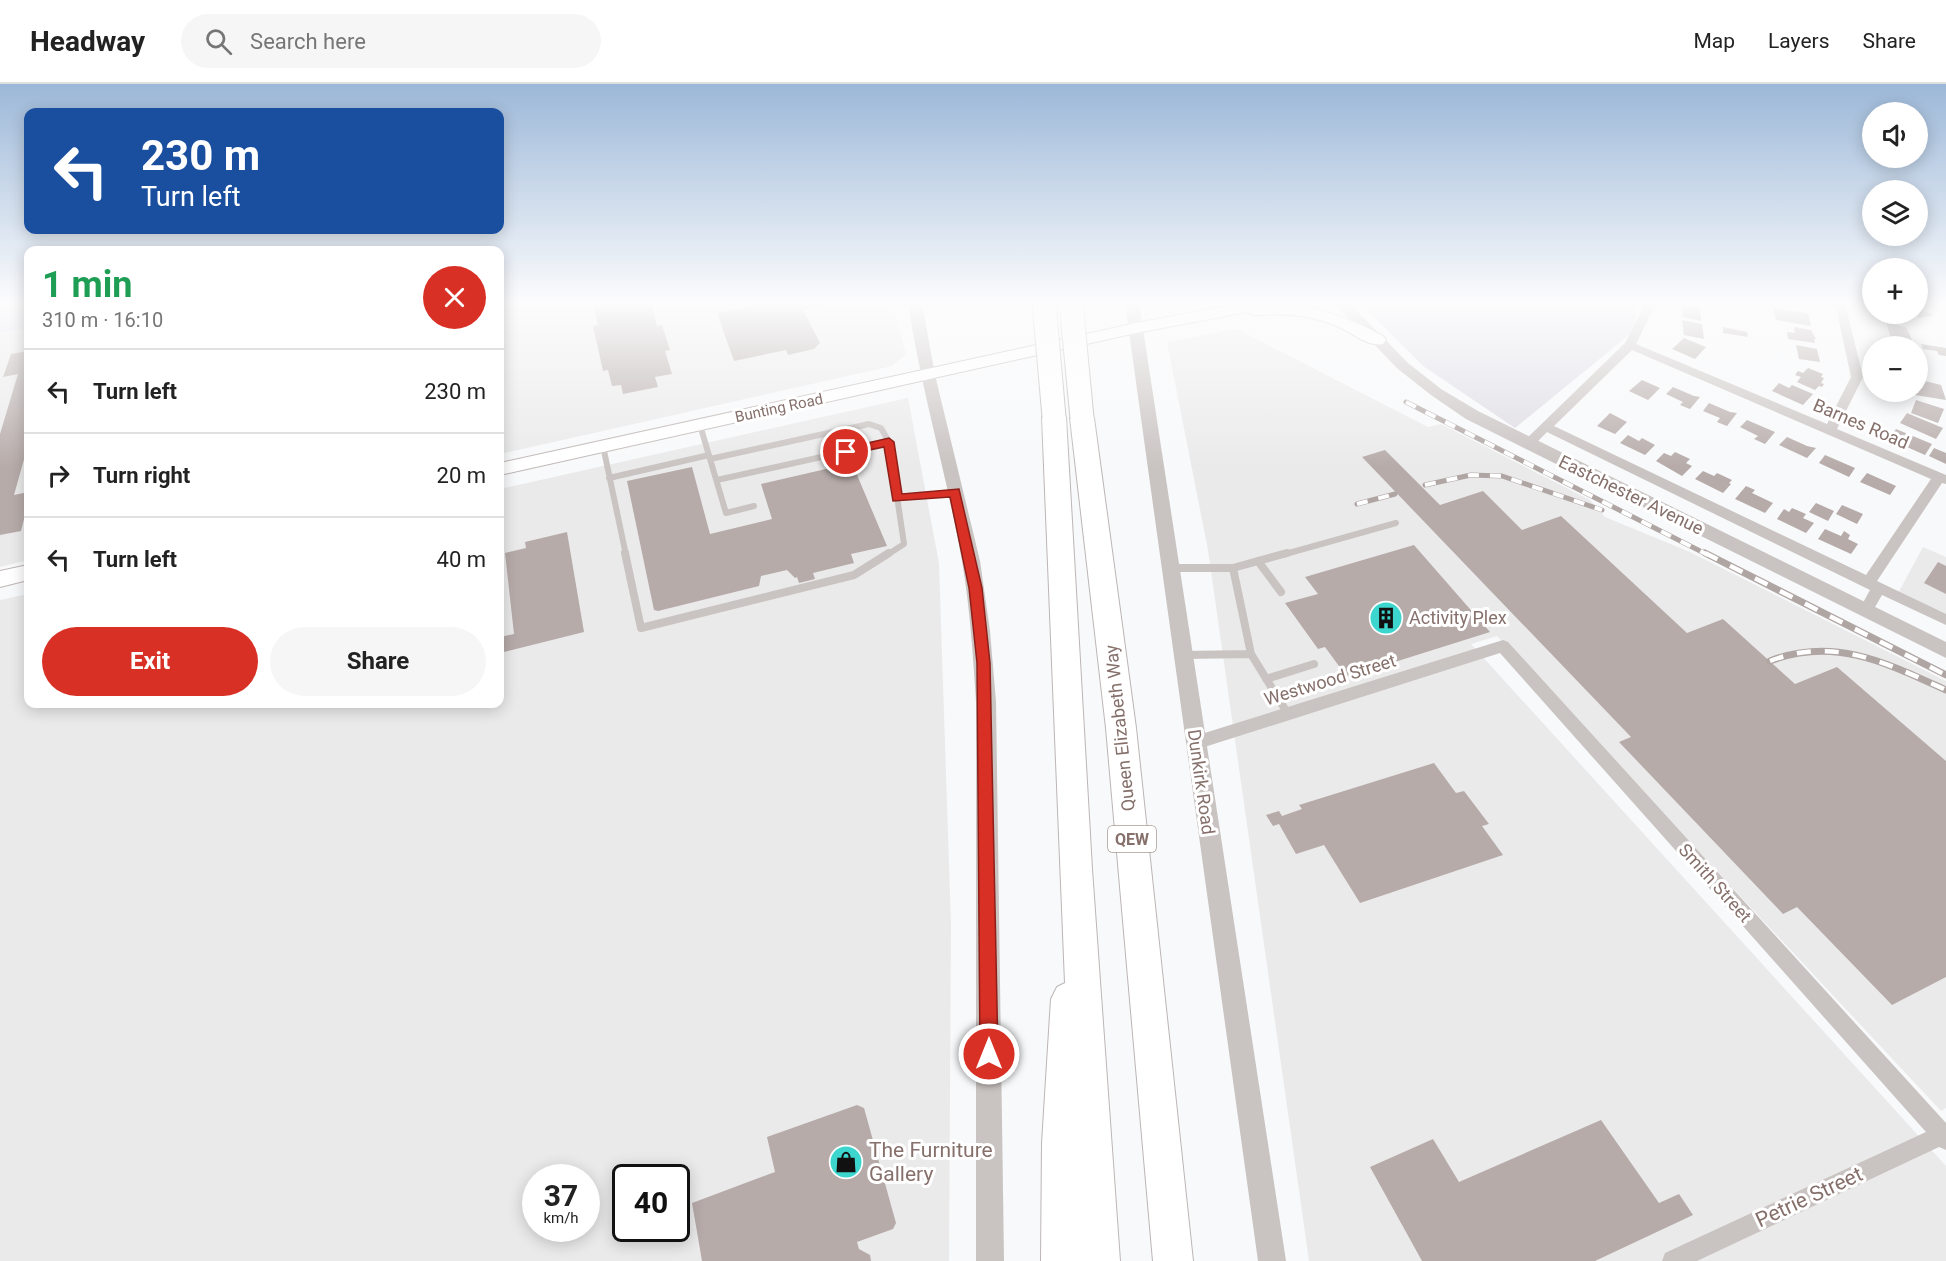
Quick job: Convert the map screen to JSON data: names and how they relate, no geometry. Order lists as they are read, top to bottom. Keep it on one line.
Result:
{"streets":{"highway":["Queen Elizabeth Way","QEW"],"main road":["Bunting Road"],"street":["Barnes Road","Eastchester Avenue","Westwood Street","Dunkirk Road","Smith Street","Petrie Street"]},"crossings":[["Westwood Street","Dunkirk Road"],["Westwood Street","Smith Street"],["Smith Street","Petrie Street"]],"places":{"building":["Activity Plex"],"shop":["The Furniture Gallery"]},"page":{"header":"Headway","search":"Search here","nav":["Map","Layers","Share"],"map_buttons":["+","−"],"turn":["230 m","Turn left"],"heading":["1 min","310 m · 16:10"],"list":[{"name":"Turn left","value":"230 m"},{"name":"Turn right","value":"20 m"},{"name":"Turn left","value":"40 m"}],"buttons":["Exit","Share"],"speed":"37 km/h","limit":"40"}}
